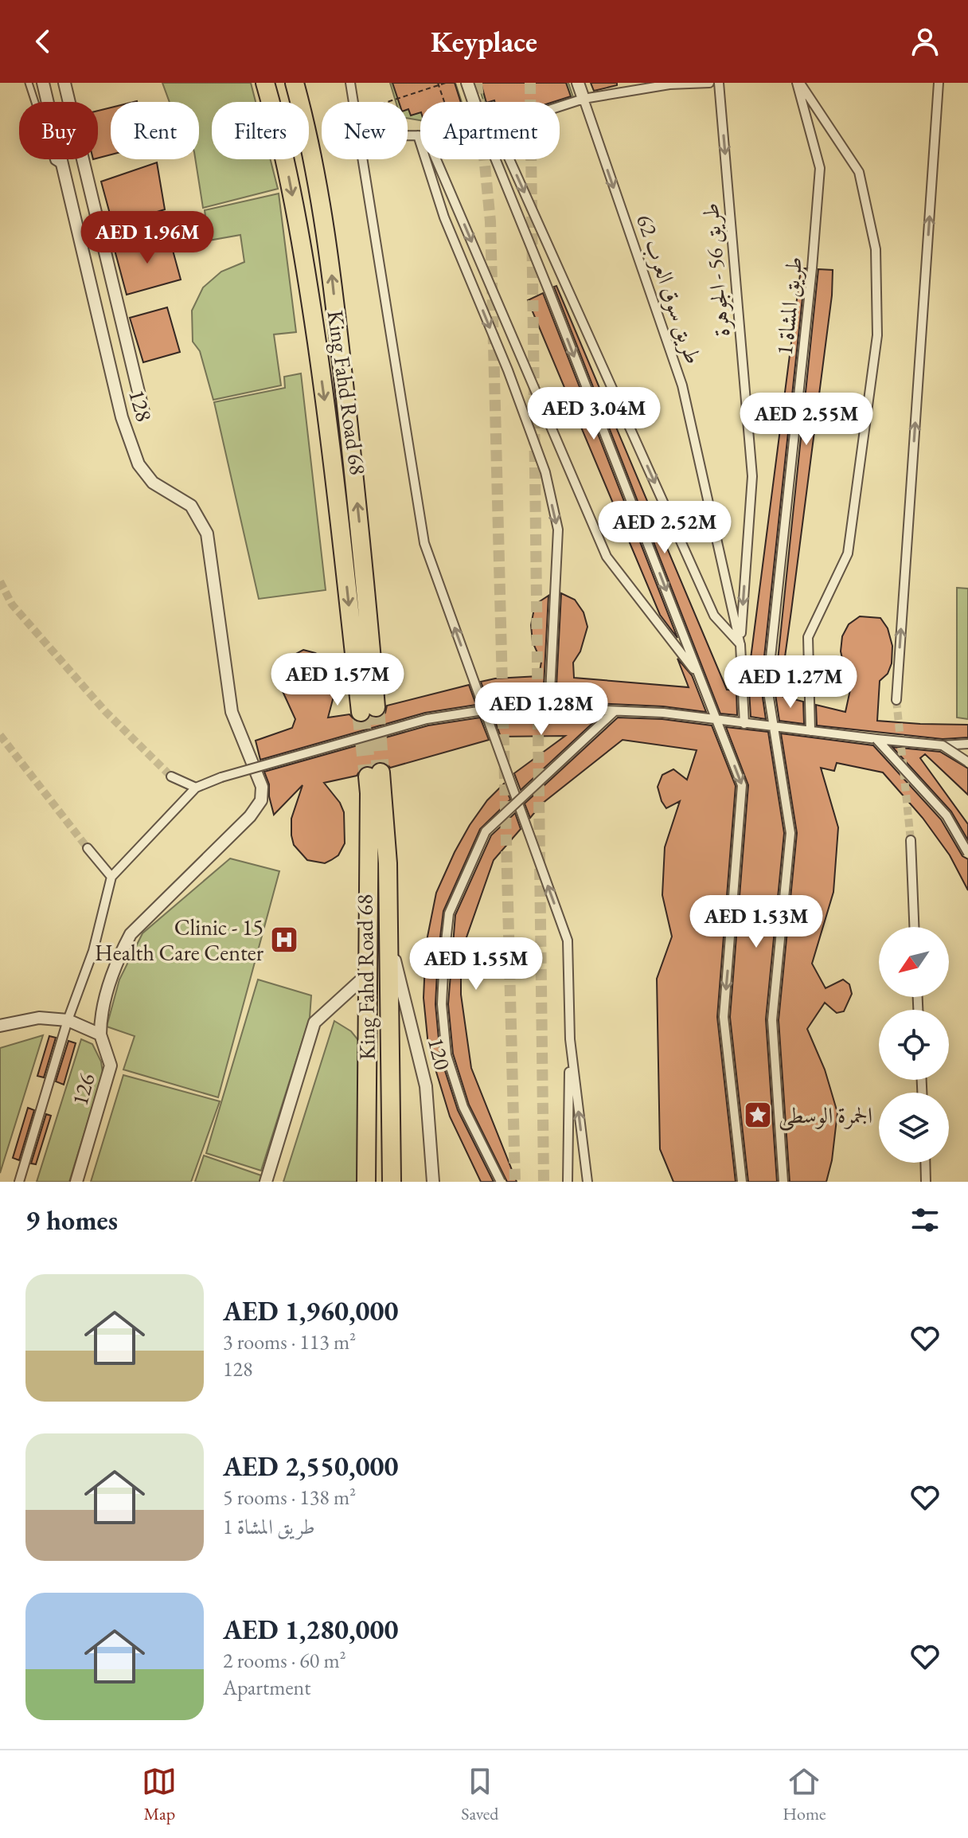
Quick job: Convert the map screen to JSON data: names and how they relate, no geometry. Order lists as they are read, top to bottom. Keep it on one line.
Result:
{"streets":{"main road":["King Fahd Road 68"],"street":["طريق 56 - الجوهرة","طريق سوق العرب 62","طريق المشاة 1","128","120","126"]},"crossings":[["طريق 56 - الجوهرة","طريق سوق العرب 62"],["King Fahd Road 68","120"],["128","126"]],"places":{"hospital":["Clinic - 15 Health Care Center"],"place":["الجمرة الوسطى"]},"north":"bottom left","page":{"header":"Keyplace","chip":["Buy","Rent","Filters","New","Apartment"],"price":["AED 1.96M","AED 3.04M","AED 2.55M","AED 2.52M","AED 1.57M","AED 1.27M","AED 1.28M","AED 1.53M","AED 1.55M"],"heading":"9 homes","list":[{"name":"AED 1,960,000","note":"3 rooms · 113 m² · 128"},{"name":"AED 2,550,000","note":"5 rooms · 138 m² · طريق المشاة 1"},{"name":"AED 1,280,000","note":"2 rooms · 60 m² · Apartment"}],"tabs":["Map","Saved","Home"]}}
